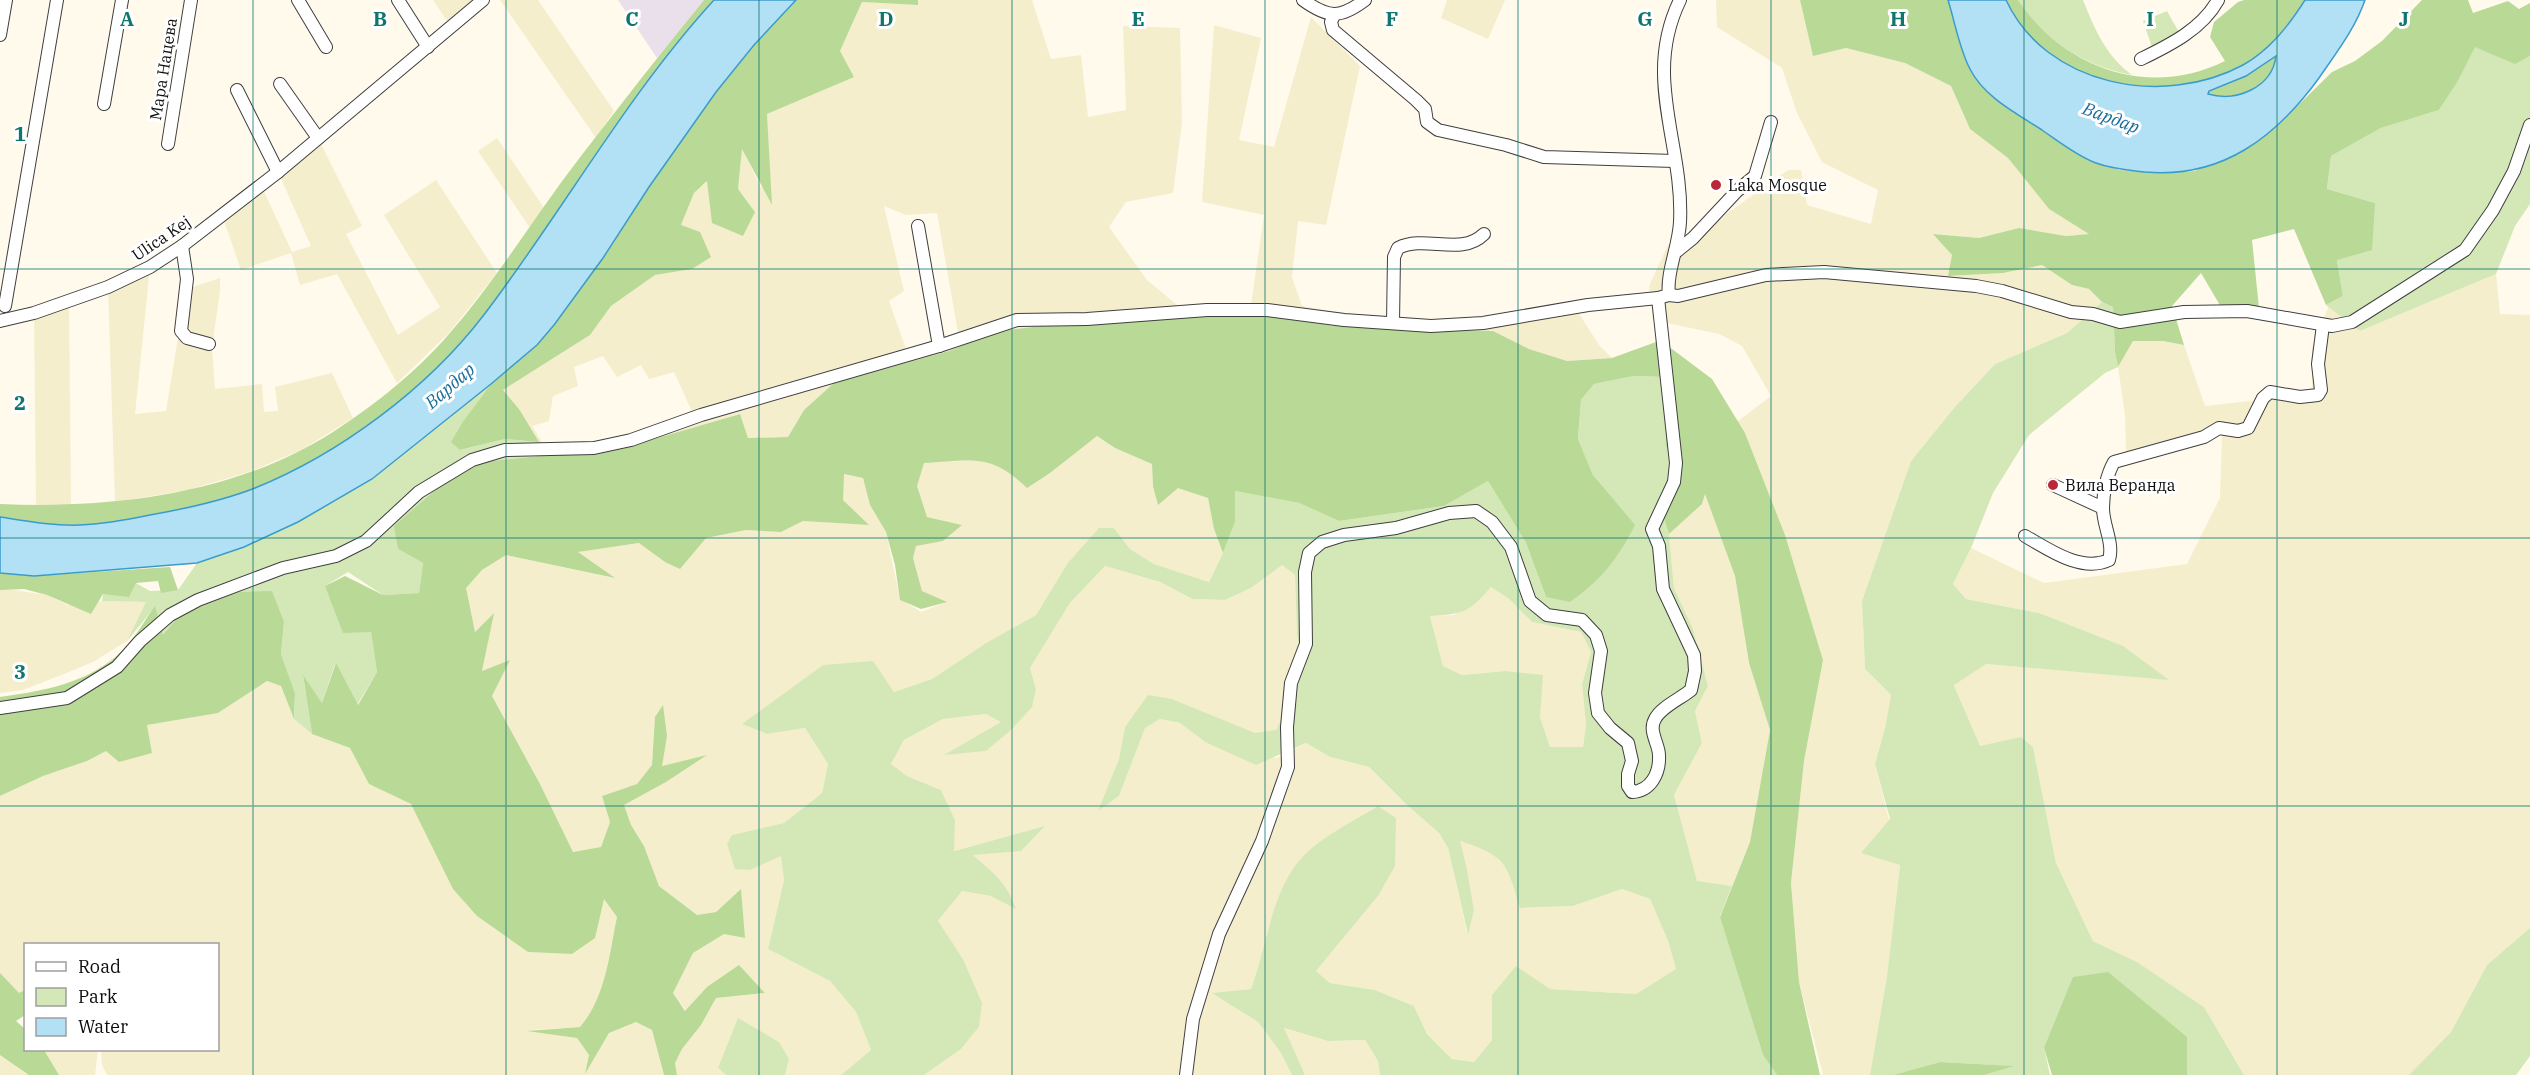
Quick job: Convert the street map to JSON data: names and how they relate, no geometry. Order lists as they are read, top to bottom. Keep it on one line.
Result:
{"streets":{"street":["Мара Нацева","Ulica Kej"]},"water":["Вардар"],"places":["Laka Mosque","Вила Веранда"],"legend":["Road","Park","Water"],"grid":{"columns":["A","B","C","D","E","F","G","H","I","J"],"rows":["1","2","3"]}}
